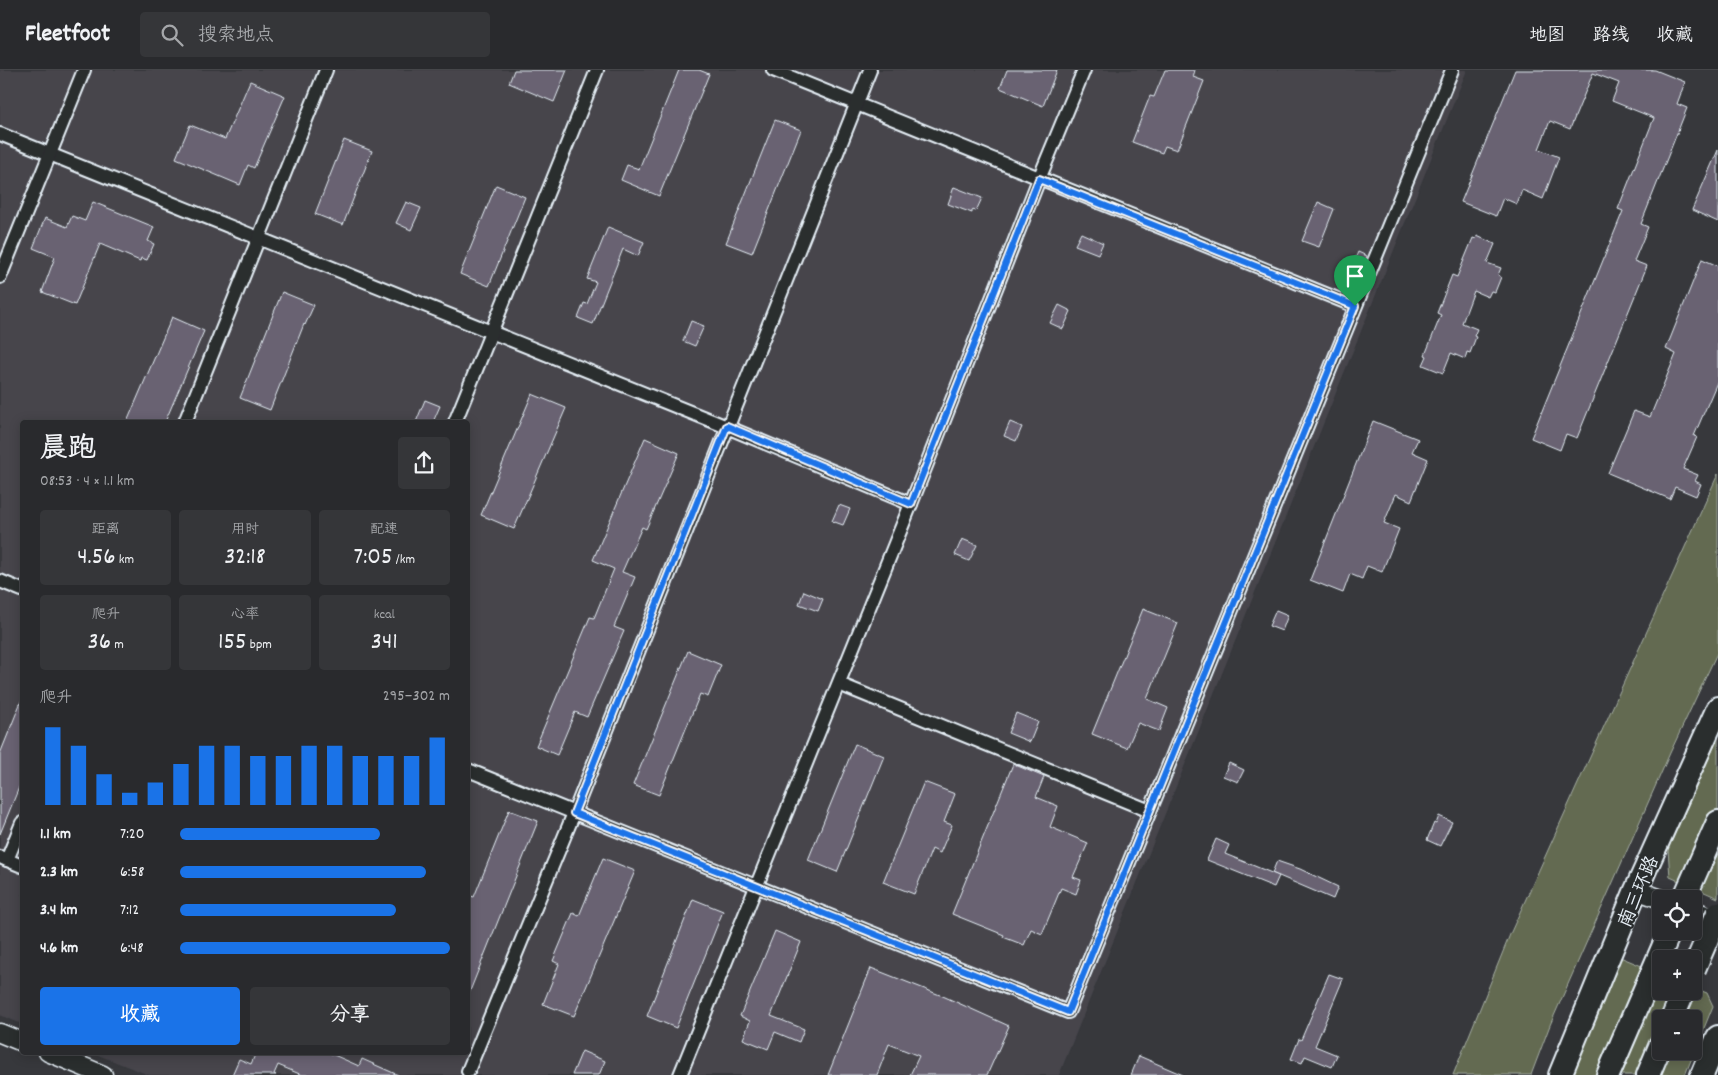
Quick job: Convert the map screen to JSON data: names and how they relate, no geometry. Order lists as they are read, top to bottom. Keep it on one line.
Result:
{"streets":{"highway":["南三环路"]},"page":{"header":"Fleetfoot","search":"搜索地点","nav":["地图","路线","收藏"],"heading":["晨跑","08:53 · 4 × 1.1 km"],"stats":[["距离","4.56 km"],["用时","32:18"],["配速","7:05 /km"],["爬升","36 m"],["心率","155 bpm"],["kcal","341"]],"chart":["爬升","295–302 m"],"list":[{"name":"1.1 km","note":"7:20"},{"name":"2.3 km","note":"6:58"},{"name":"3.4 km","note":"7:12"},{"name":"4.6 km","note":"6:48"}],"map_buttons":["+","−"],"buttons":["收藏","分享"]}}
